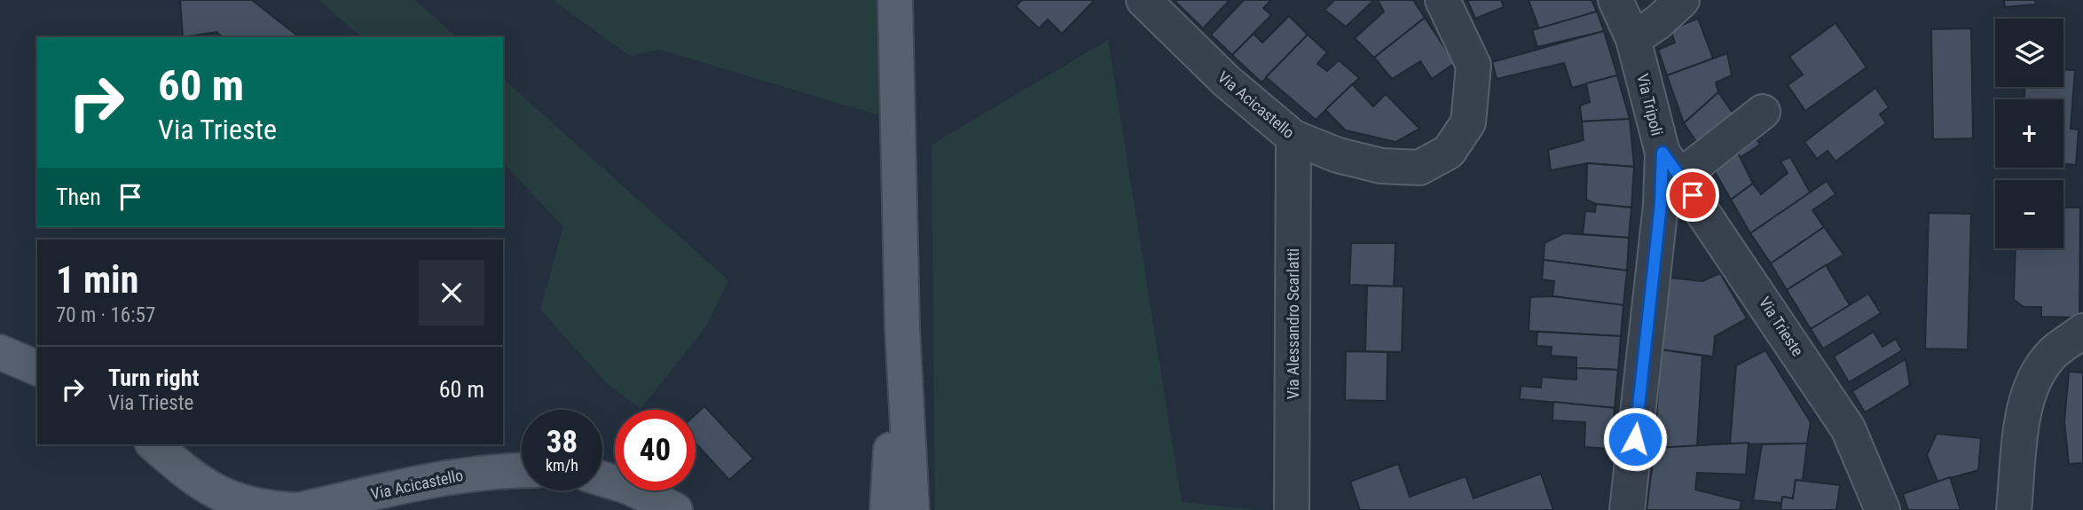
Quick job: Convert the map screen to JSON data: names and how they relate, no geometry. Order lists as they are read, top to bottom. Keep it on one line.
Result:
{"streets":{"main road":["Via Acicastello"],"street":["Via Tripoli","Via Alessandro Scarlatti","Via Trieste"]},"crossings":[["Via Acicastello","Via Alessandro Scarlatti"],["Via Tripoli","Via Trieste"]],"page":{"map_buttons":["+","−"],"turn":["60 m","Via Trieste"],"then":"Then","heading":["1 min","70 m · 16:57"],"list":[{"name":"Turn right","note":"Via Trieste","value":"60 m"}],"speed":"38 km/h","limit":"40"}}
